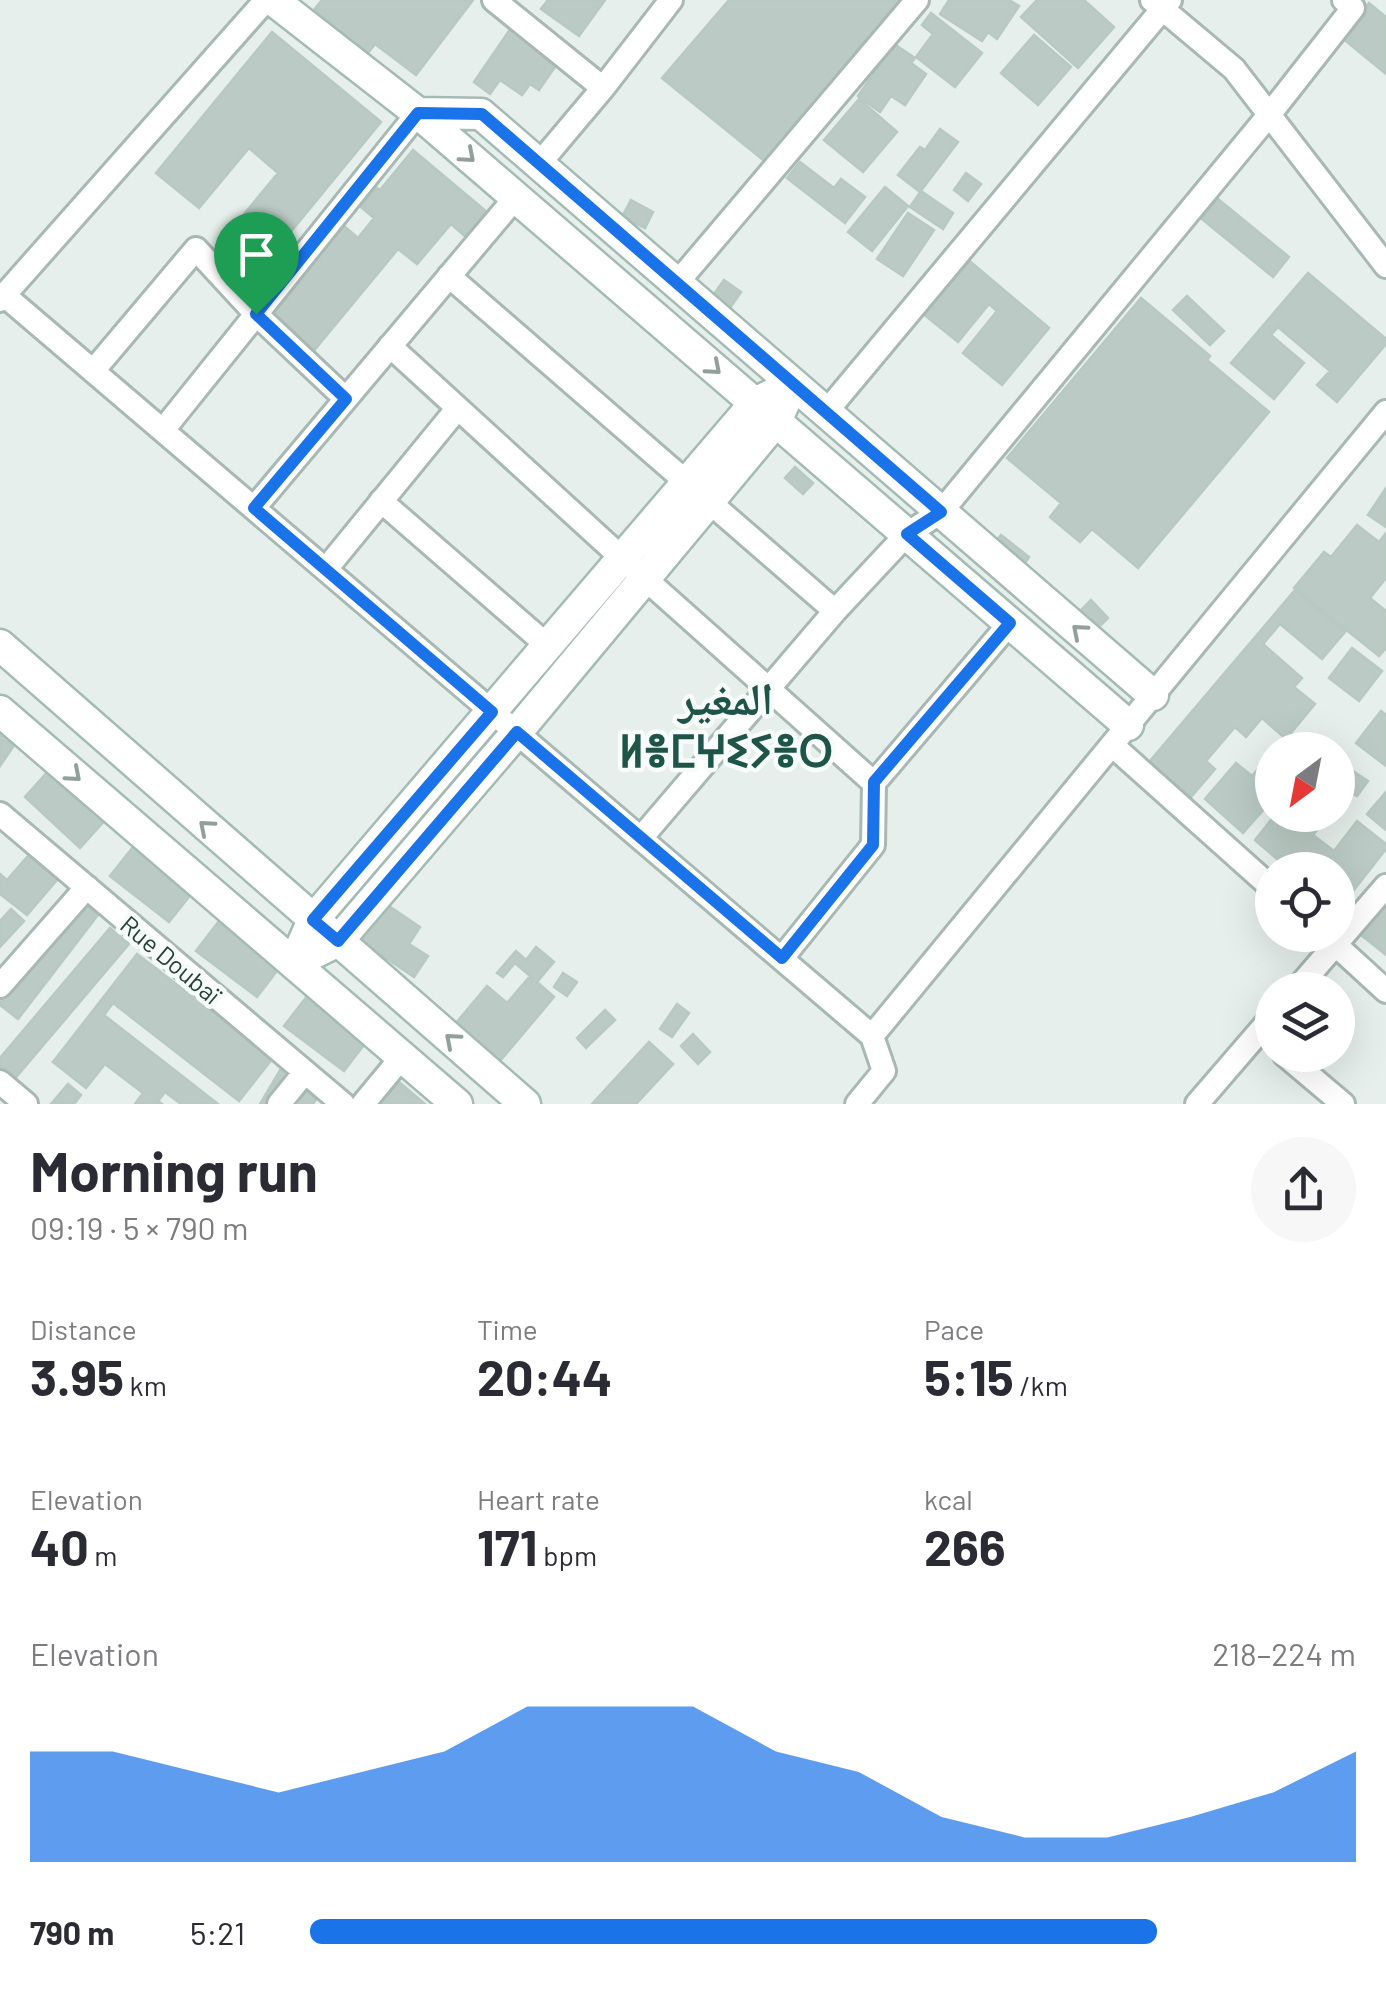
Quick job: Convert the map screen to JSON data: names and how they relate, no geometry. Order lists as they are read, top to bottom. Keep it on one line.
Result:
{"streets":{"street":["Rue Doubaï"]},"districts":["المغير ⵍⴻⵎⵖⵉⵢⴻⵔ"],"north":"bottom left","page":{"heading":["Morning run","09:19 · 5 × 790 m"],"stats":[["Distance","3.95 km"],["Time","20:44"],["Pace","5:15 /km"],["Elevation","40 m"],["Heart rate","171 bpm"],["kcal","266"]],"chart":["Elevation","218–224 m"],"list":[{"name":"790 m","note":"5:21"}]}}
